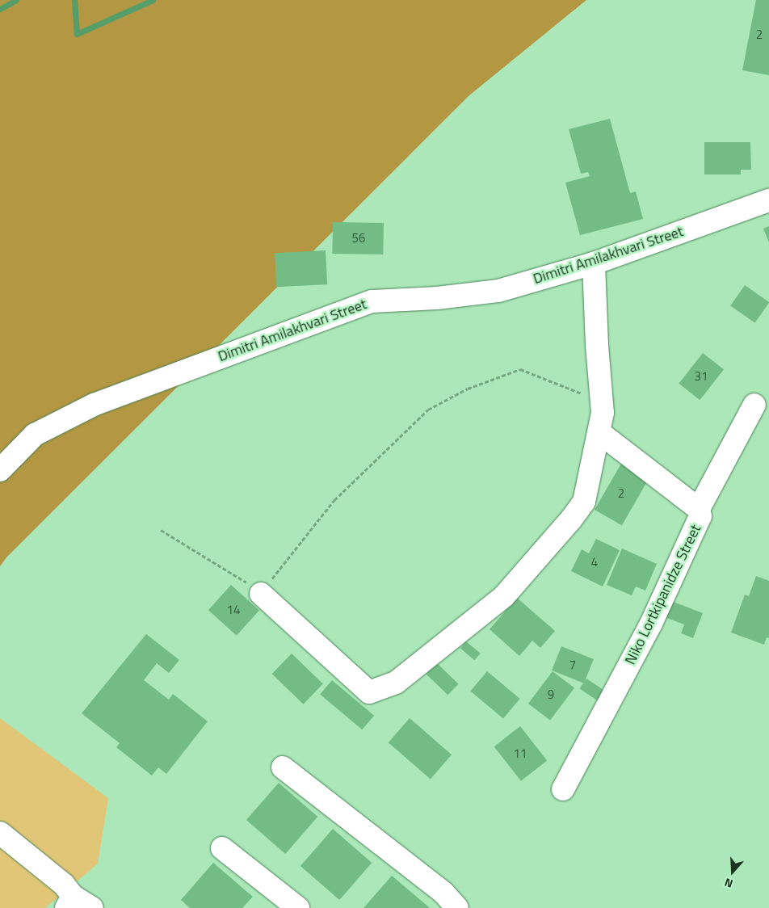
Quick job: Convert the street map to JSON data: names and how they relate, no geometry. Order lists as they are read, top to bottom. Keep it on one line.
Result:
{"streets":{"street":["Dimitri Amilakhvari Street","Niko Lortkipanidze Street"]},"house_numbers":["2","56","31","2","4","14","7","9","11"],"north":"bottom"}
